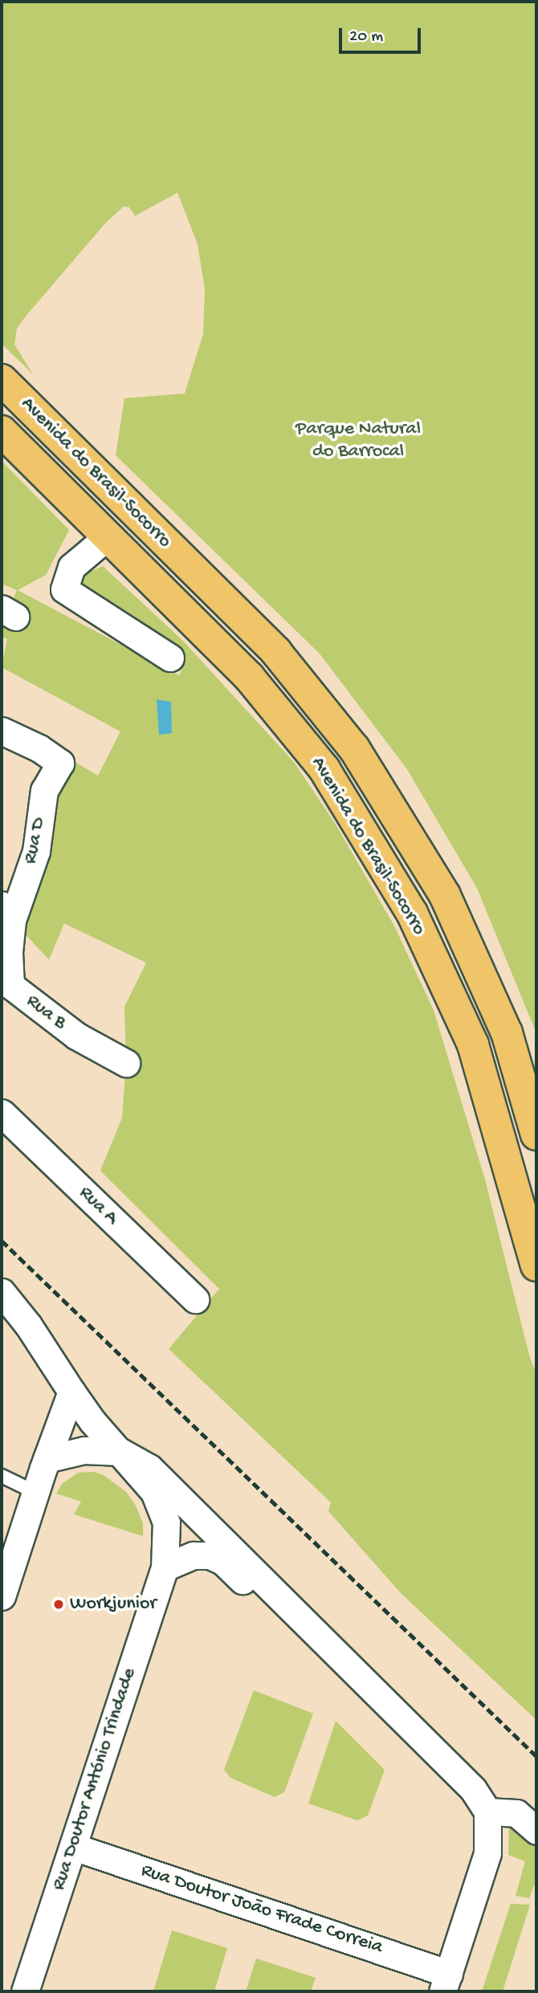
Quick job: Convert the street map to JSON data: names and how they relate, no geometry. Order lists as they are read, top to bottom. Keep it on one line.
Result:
{"streets":{"main road":["Avenida do Brasil-Socorro"],"street":["Rua D","Rua B","Rua A","Rua Doutor António Trindade","Rua Doutor João Frade Correia"]},"crossings":[["Rua D","Rua B"],["Rua Doutor António Trindade","Rua Doutor João Frade Correia"]],"parks":["Parque Natural do Barrocal"],"places":["Workjunior"],"scale_bar":"20 m"}
